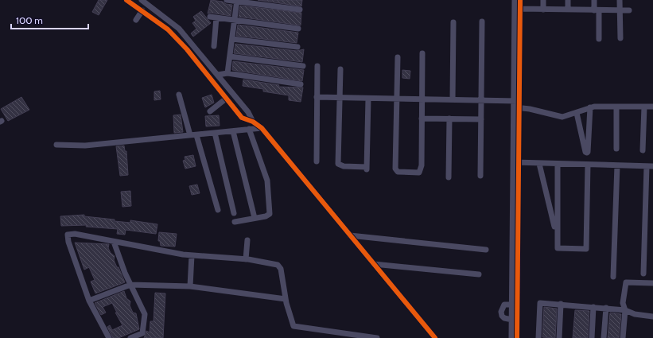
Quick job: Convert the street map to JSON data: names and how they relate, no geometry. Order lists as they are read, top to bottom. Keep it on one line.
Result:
{"scale_bar":"100 m"}
